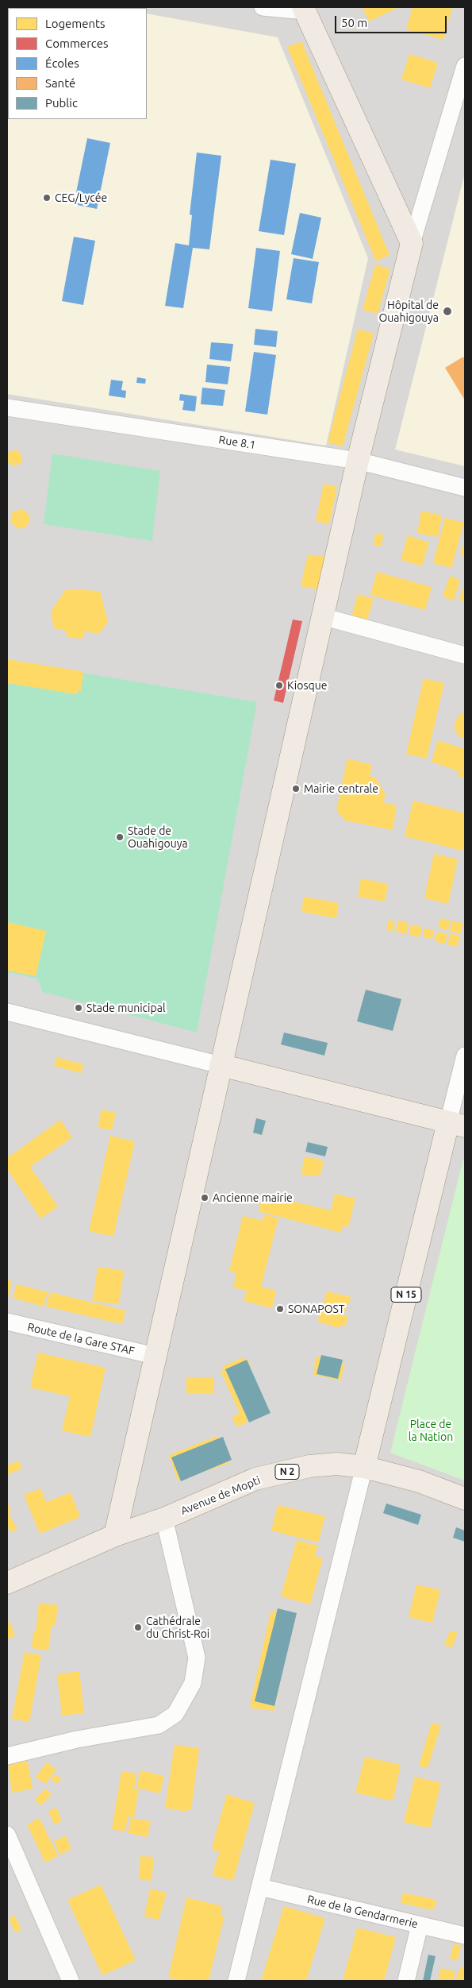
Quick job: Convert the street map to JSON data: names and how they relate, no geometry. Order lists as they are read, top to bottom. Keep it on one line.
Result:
{"streets":{"main road":["N 15","N 2","Avenue de Mopti"],"street":["Rue 8.1","Route de la Gare STAF","Rue de la Gendarmerie"]},"crossings":[["N 15","Avenue de Mopti"]],"parks":["Place de la Nation"],"places":["CEG/Lycée","Hôpital de Ouahigouya","Kiosque","Mairie centrale","Stade de Ouahigouya","Stade municipal","Ancienne mairie","SONAPOST","Cathédrale du Christ-Roi"],"legend":["Logements","Commerces","Écoles","Santé","Public"],"scale_bar":"50 m"}
